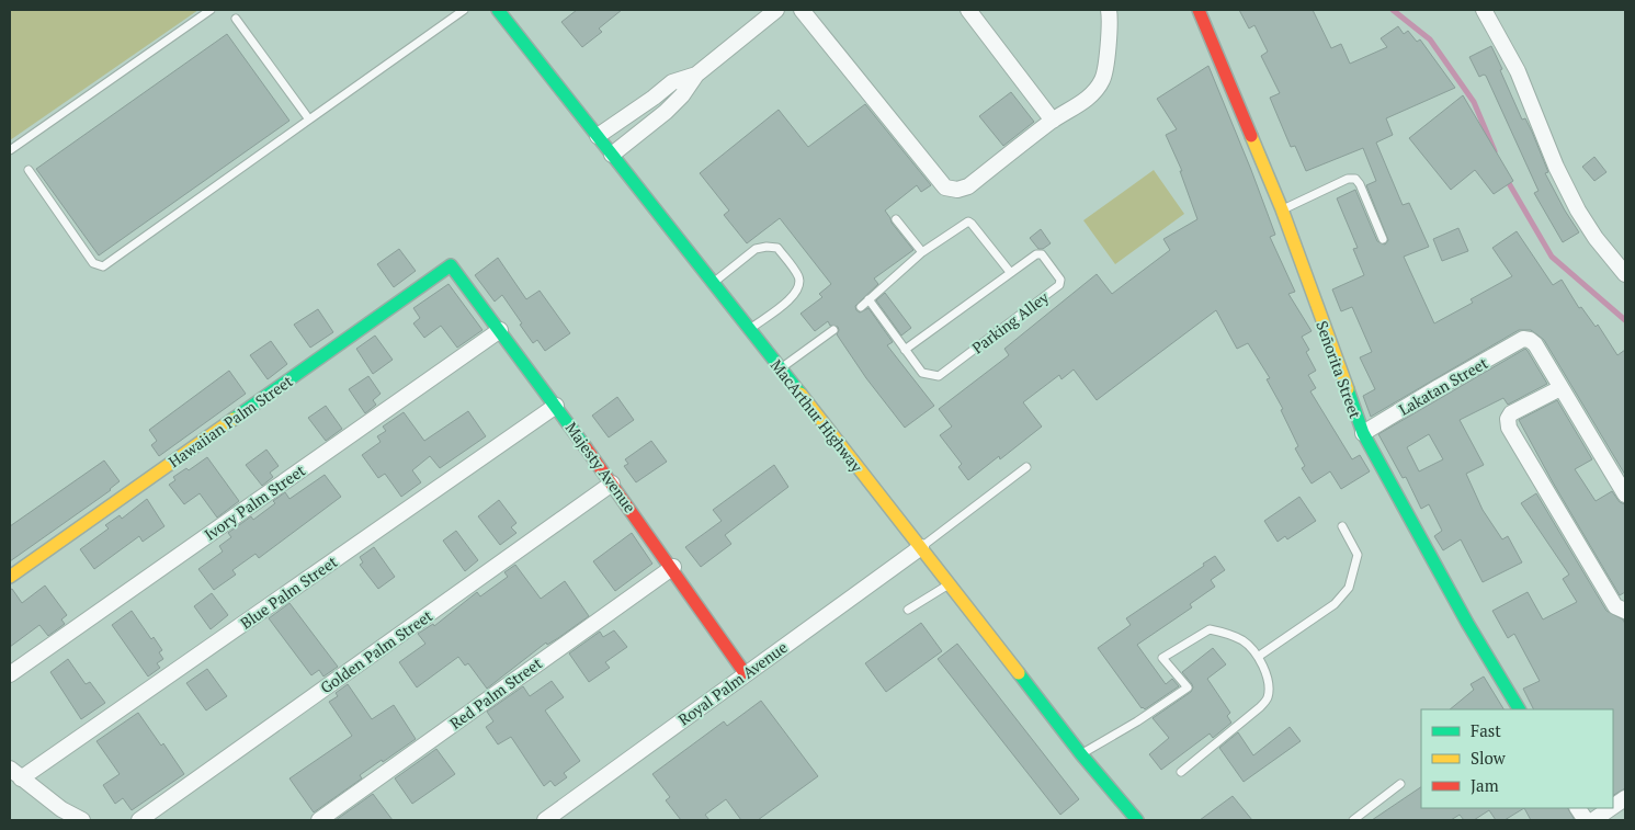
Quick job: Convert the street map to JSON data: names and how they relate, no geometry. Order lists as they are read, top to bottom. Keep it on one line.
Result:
{"streets":{"main road":["Señorita Street","MacArthur Highway","Hawaiian Palm Street","Majesty Avenue"],"street":["Lakatan Street","Ivory Palm Street","Blue Palm Street","Golden Palm Street","Royal Palm Avenue","Red Palm Street"],"lane":["Parking Alley"]},"crossings":[["Señorita Street","Lakatan Street"],["MacArthur Highway","Royal Palm Avenue"],["Hawaiian Palm Street","Majesty Avenue"],["Majesty Avenue","Ivory Palm Street"],["Majesty Avenue","Blue Palm Street"],["Majesty Avenue","Golden Palm Street"],["Majesty Avenue","Royal Palm Avenue"],["Majesty Avenue","Red Palm Street"]],"legend":["Fast","Slow","Jam"]}
